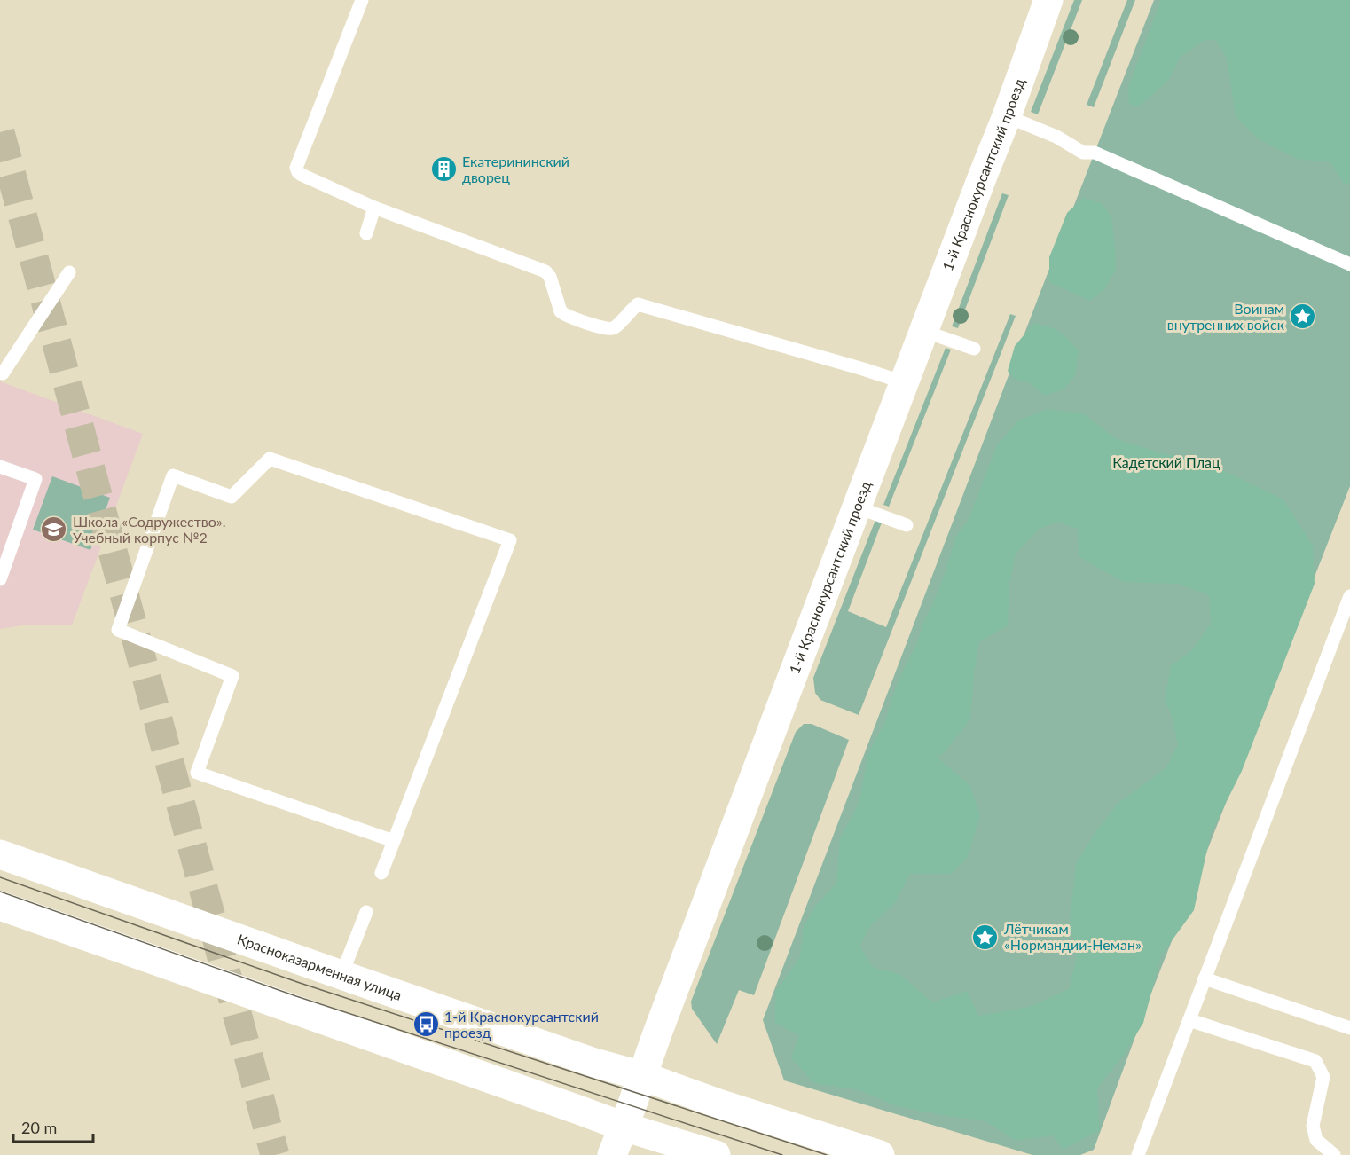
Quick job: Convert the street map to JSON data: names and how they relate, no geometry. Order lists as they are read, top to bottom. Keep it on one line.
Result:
{"streets":{"main road":["1-й Краснокурсантский проезд","Красноказарменная улица"]},"crossings":[["1-й Краснокурсантский проезд","Красноказарменная улица"]],"parks":["Кадетский Плац"],"places":{"building":["Екатерининский дворец"],"place":["Воинам внутренних войск","Лётчикам «Нормандии-Неман»"],"school or university":["Школа «Содружество». Учебный корпус №2"],"bus stop":["1-й Краснокурсантский проезд"]},"scale_bar":"20 m"}
